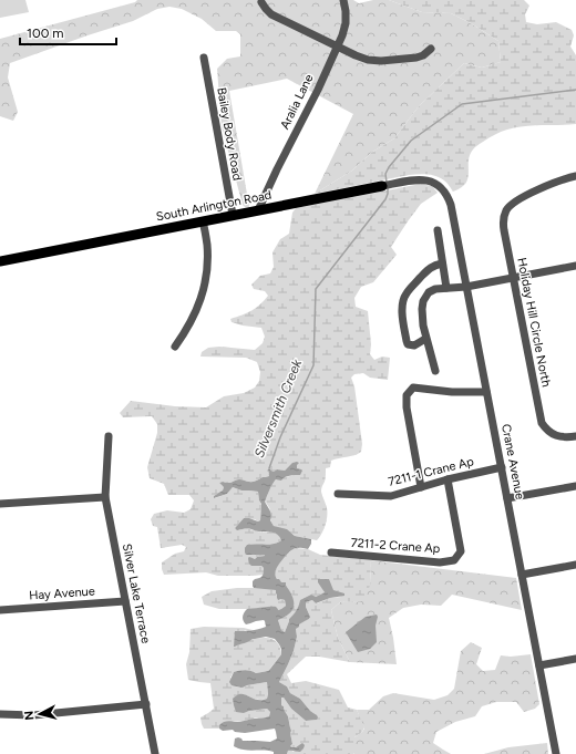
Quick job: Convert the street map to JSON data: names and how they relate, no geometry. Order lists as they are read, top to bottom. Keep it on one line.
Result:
{"streets":{"main road":["South Arlington Road"],"street":["Aralia Lane","Bailey Body Road","Holiday Hill Circle North","Crane Avenue","7211-1 Crane Ap","7211-2 Crane Ap","Hay Avenue","Silver Lake Terrace"]},"crossings":[["Aralia Lane","South Arlington Road"],["Bailey Body Road","South Arlington Road"],["South Arlington Road","Crane Avenue"],["Crane Avenue","7211-1 Crane Ap"],["7211-1 Crane Ap","7211-2 Crane Ap"],["Hay Avenue","Silver Lake Terrace"]],"water":["Silversmith Creek"],"scale_bar":"100 m","north":"left"}
